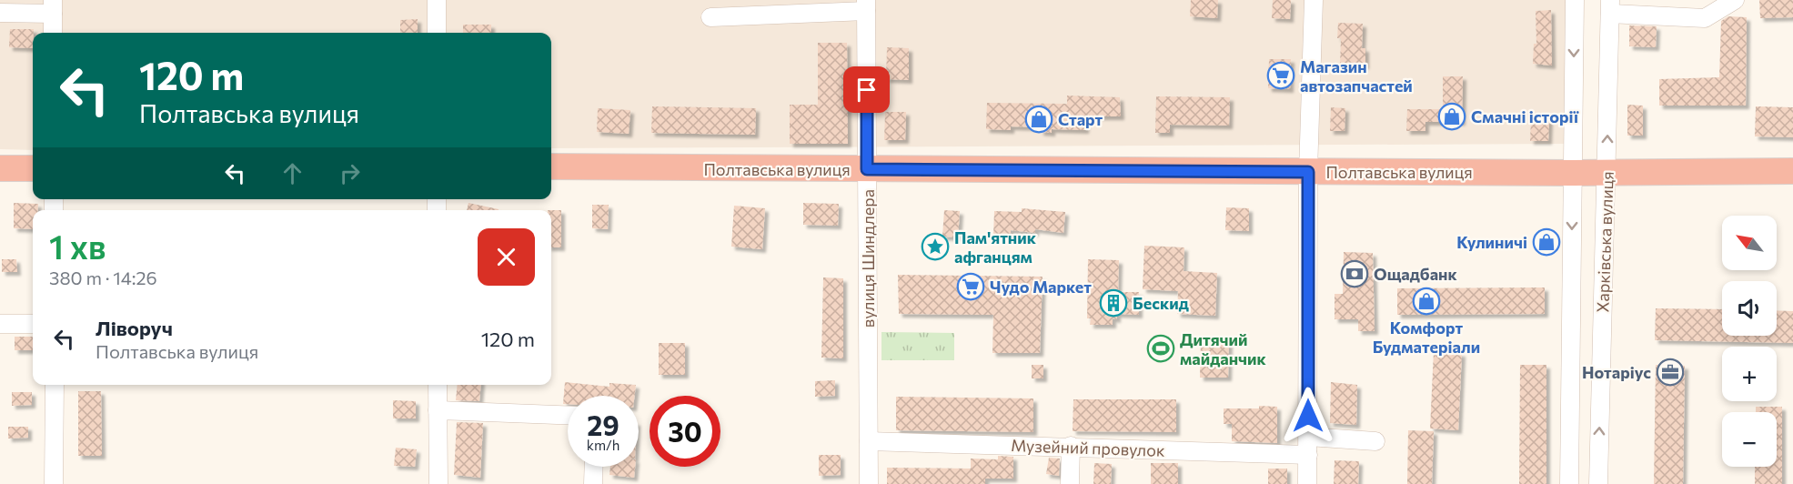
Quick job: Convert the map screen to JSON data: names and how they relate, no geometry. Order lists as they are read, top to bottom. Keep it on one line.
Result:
{"streets":{"highway":["Полтавська вулиця"],"street":["Харківська вулиця","вулиця Шиндлера","Музейний провулок"]},"crossings":[["Полтавська вулиця","Харківська вулиця"],["Полтавська вулиця","вулиця Шиндлера"],["вулиця Шиндлера","Музейний провулок"]],"places":{"supermarket":["Магазин автозапчастей","Чудо Маркет"],"shop":["Смачні історії","Старт","Кулиничі","Комфорт Будматеріали"],"place":["Пам'ятник афганцям"],"bank":["Ощадбанк"],"building":["Бескид"],"sports":["Дитячий майданчик"],"office":["Нотаріус"]},"north":"top left","page":{"turn":["120 m","Полтавська вулиця"],"heading":["1 хв","380 m · 14:26"],"map_buttons":["+","−"],"list":[{"name":"Ліворуч","note":"Полтавська вулиця","value":"120 m"}],"speed":"29 km/h","limit":"30"}}
